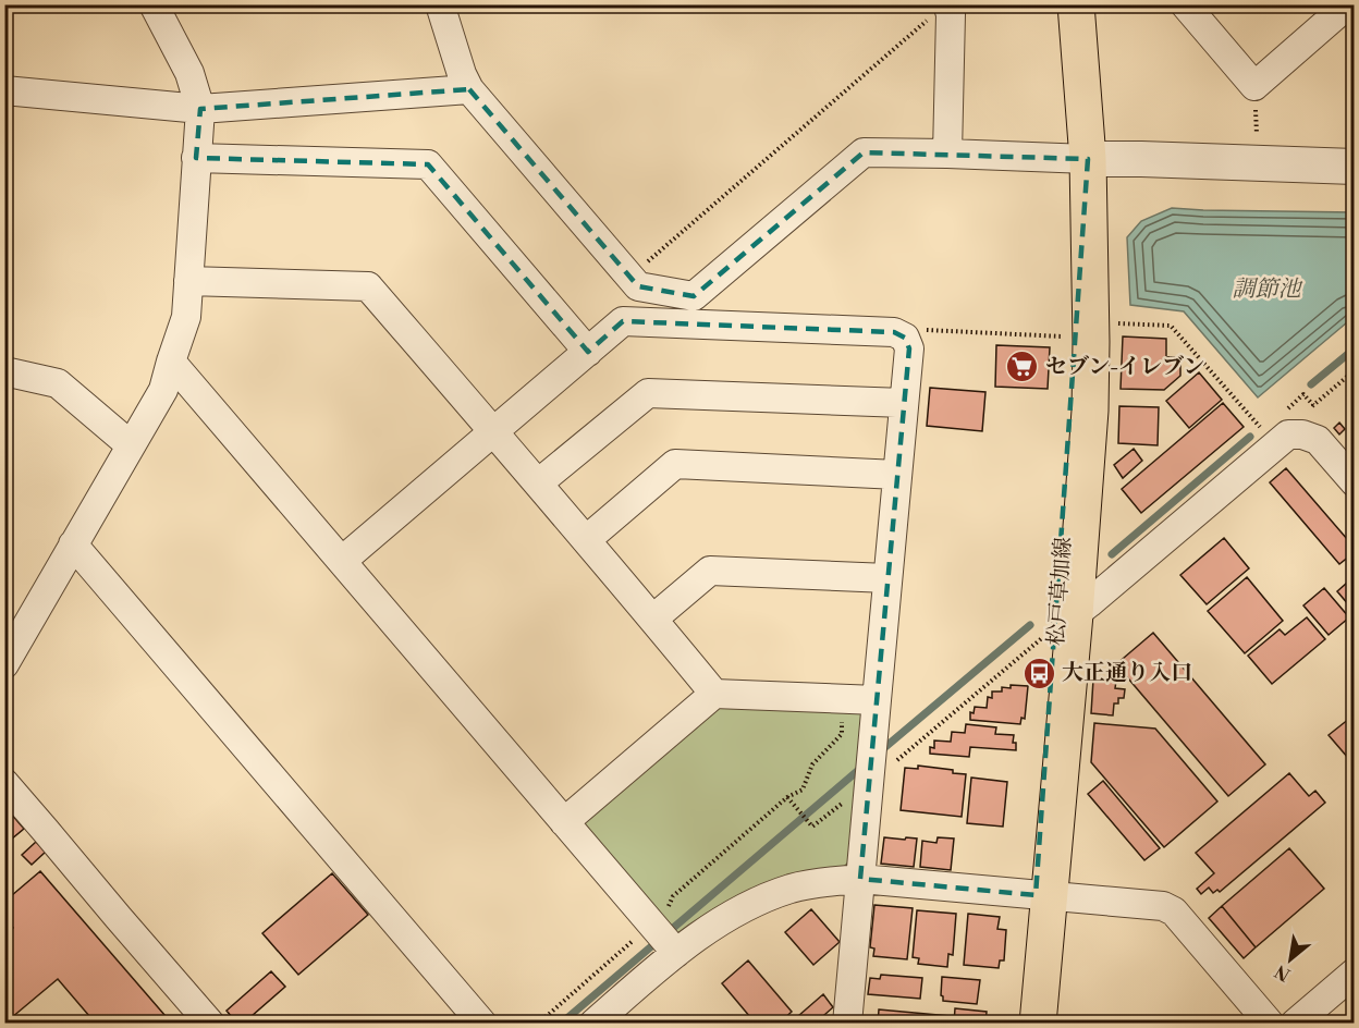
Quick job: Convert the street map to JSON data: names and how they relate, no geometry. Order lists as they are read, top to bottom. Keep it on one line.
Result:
{"streets":{"main road":["松戸草加線"]},"water":["調節池"],"places":{"supermarket":["セブン-イレブン"],"bus stop":["大正通り入口"]},"north":"bottom left"}
